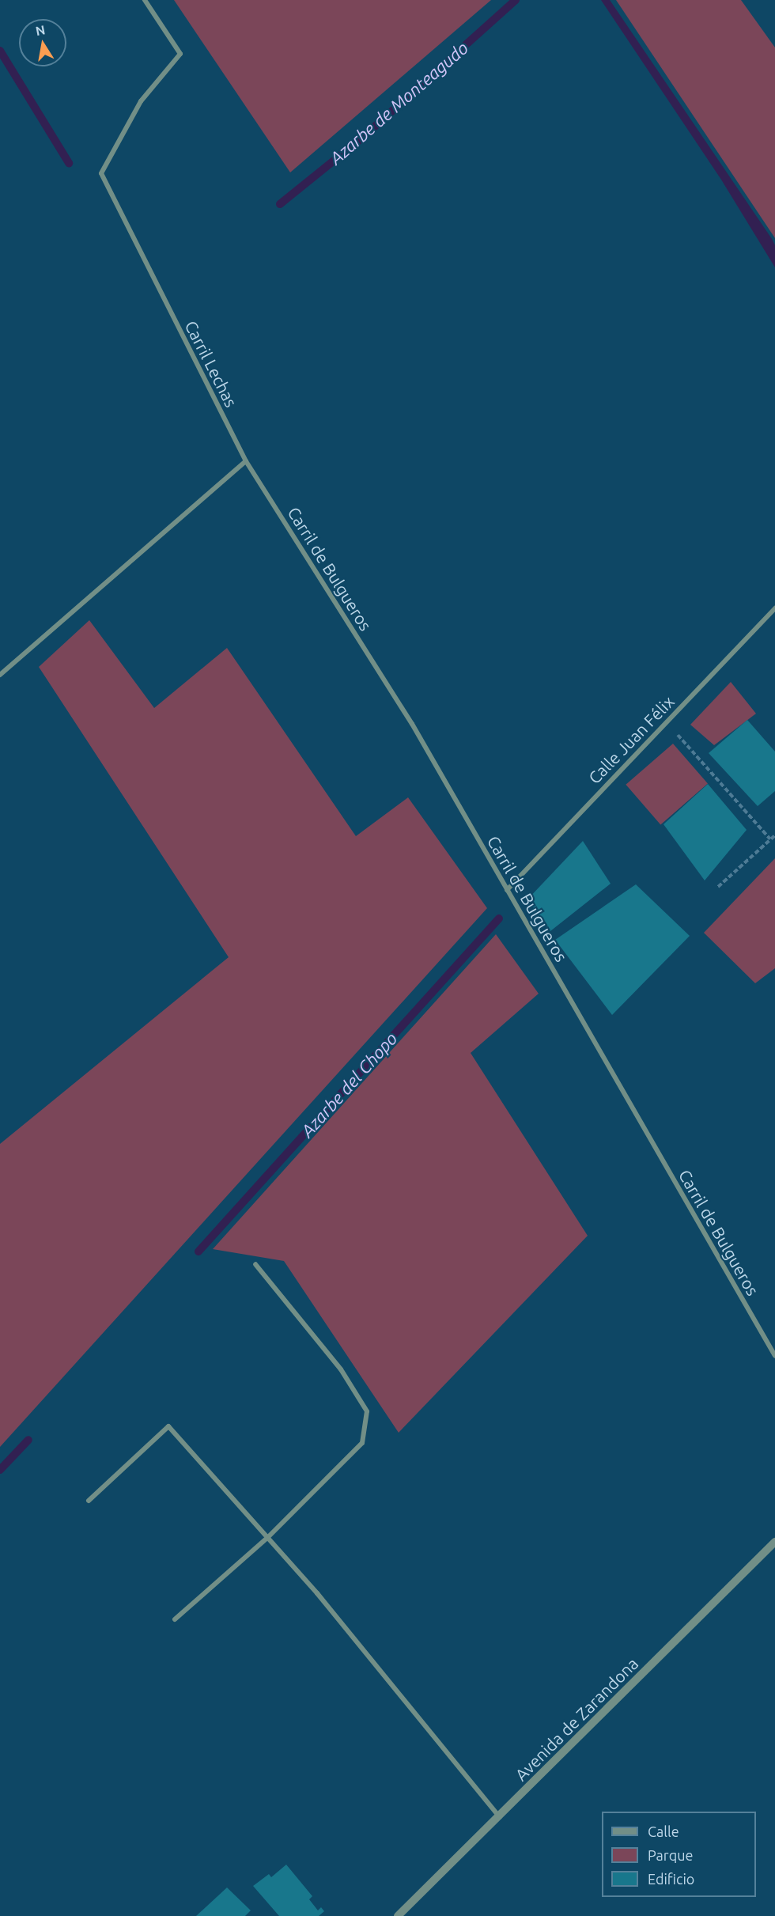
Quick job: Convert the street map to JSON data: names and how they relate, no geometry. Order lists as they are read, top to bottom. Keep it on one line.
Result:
{"streets":{"street":["Carril Lechas","Carril de Bulgueros","Calle Juan Félix","Avenida de Zarandona"]},"crossings":[["Carril Lechas","Carril de Bulgueros"],["Carril de Bulgueros","Calle Juan Félix"]],"water":["Azarbe de Monteagudo","Azarbe del Chopo"],"legend":["Calle","Parque","Edificio"],"north":"top"}
